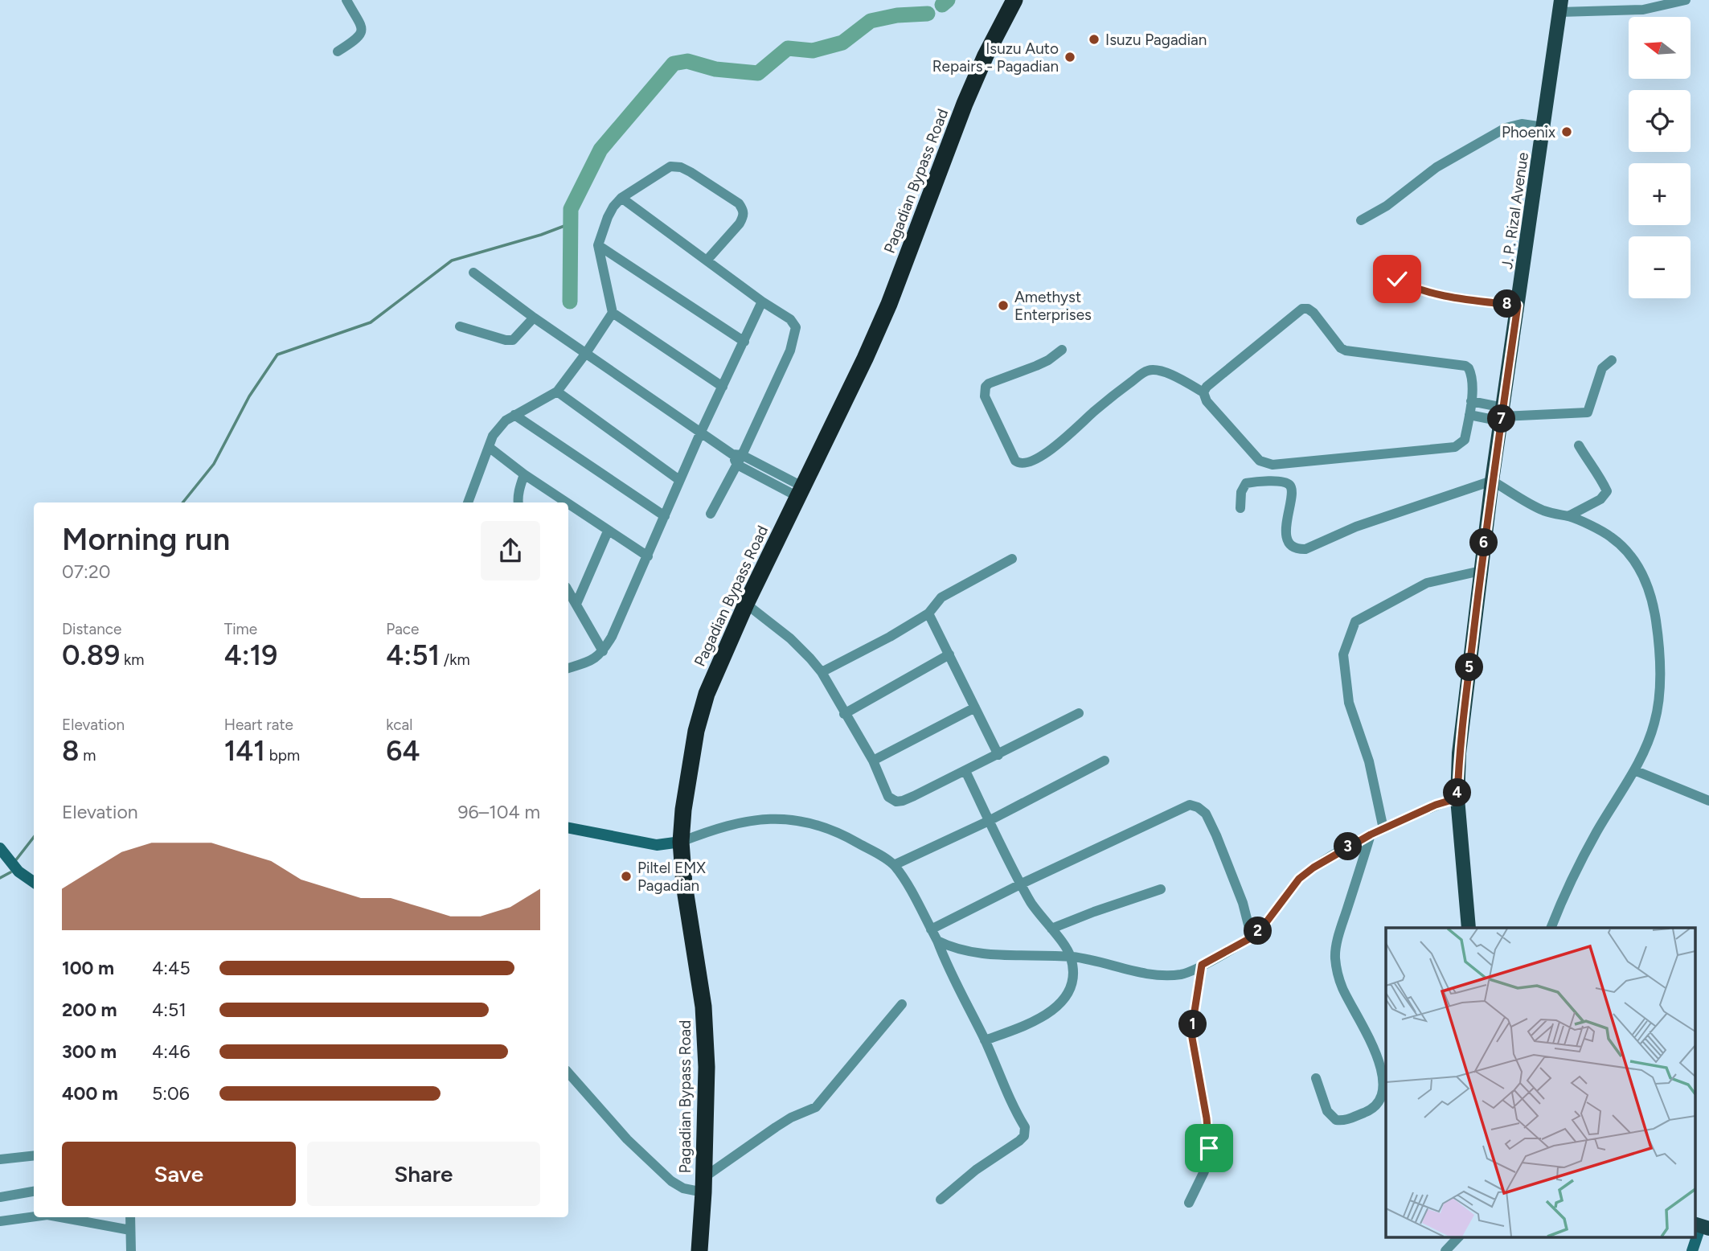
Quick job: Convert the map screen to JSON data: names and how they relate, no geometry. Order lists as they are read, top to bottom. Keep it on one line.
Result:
{"streets":{"highway":["Pagadian Bypass Road"],"main road":["J. P. Rizal Avenue"]},"places":["Isuzu Pagadian","Isuzu Auto Repairs - Pagadian","Phoenix","Amethyst Enterprises","Piltel EMX Pagadian"],"north":"left","page":{"map_buttons":["+","−"],"pins":["8","7","6","5","4","3","2","1"],"heading":["Morning run","07:20"],"stats":[["Distance","0.89 km"],["Time","4:19"],["Pace","4:51 /km"],["Elevation","8 m"],["Heart rate","141 bpm"],["kcal","64"]],"chart":["Elevation","96–104 m"],"list":[{"name":"100 m","note":"4:45"},{"name":"200 m","note":"4:51"},{"name":"300 m","note":"4:46"},{"name":"400 m","note":"5:06"}],"buttons":["Save","Share"]}}
